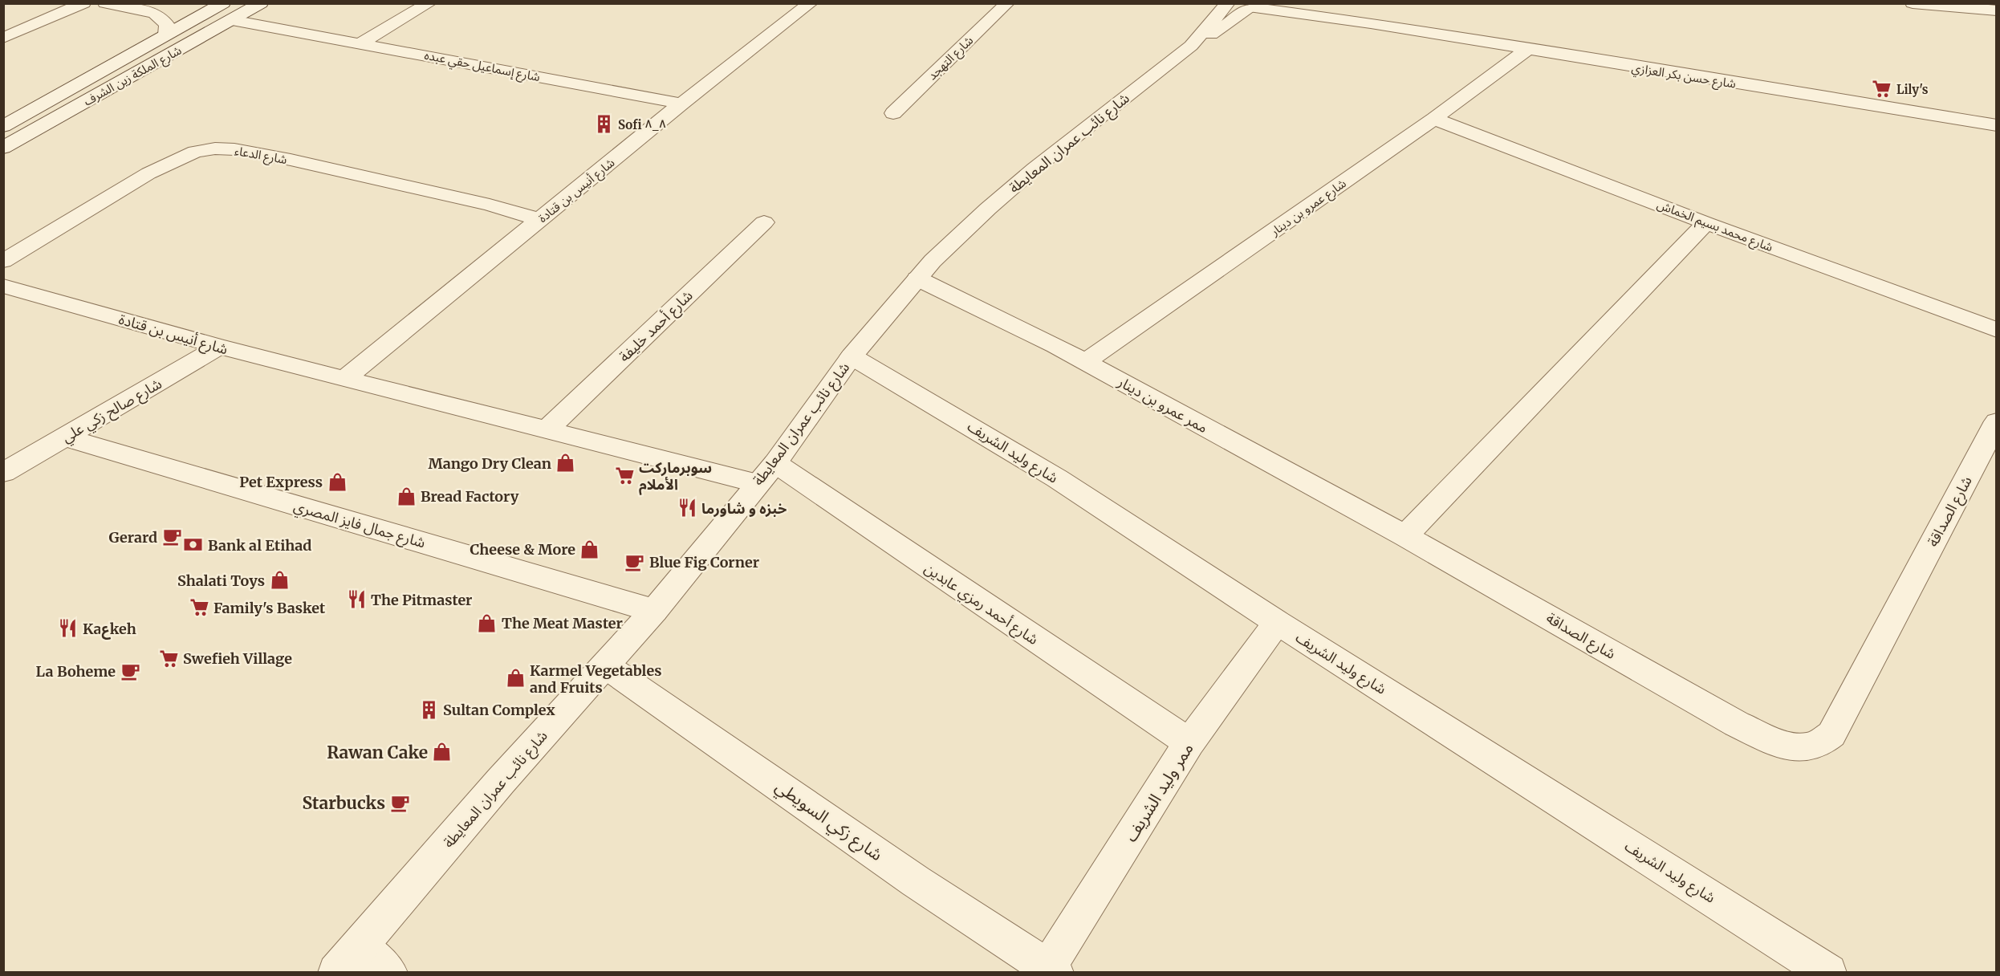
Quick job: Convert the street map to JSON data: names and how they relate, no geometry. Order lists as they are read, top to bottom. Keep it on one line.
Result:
{"streets":{"street":["شارع التهجد","شارع إسماعيل حقي عبده","شارع الملكة زين الشرف","شارع حسن بكر العزازي","شارع نائب عمران المعايطة","شارع الدعاء","شارع أنيس بن قتادة","شارع عمرو بن دينار","شارع محمد بسيم الخماش","شارع أحمد خليفة","ممر عمرو بن دينار","شارع صالح زكي علي","شارع وليد الشريف","شارع الصداقة","شارع جمال فايز المصري","شارع أحمد رمزي عابدين","ممر وليد الشريف","شارع زكي السويطي"]},"crossings":[["شارع إسماعيل حقي عبده","شارع الملكة زين الشرف"],["شارع إسماعيل حقي عبده","شارع أنيس بن قتادة"],["شارع حسن بكر العزازي","شارع نائب عمران المعايطة"],["شارع حسن بكر العزازي","شارع عمرو بن دينار"],["شارع نائب عمران المعايطة","شارع أنيس بن قتادة"],["شارع نائب عمران المعايطة","ممر عمرو بن دينار"],["شارع نائب عمران المعايطة","شارع وليد الشريف"],["شارع نائب عمران المعايطة","شارع جمال فايز المصري"],["شارع نائب عمران المعايطة","شارع أحمد رمزي عابدين"],["شارع نائب عمران المعايطة","شارع زكي السويطي"],["شارع الدعاء","شارع أنيس بن قتادة"],["شارع أنيس بن قتادة","شارع أحمد خليفة"],["شارع أنيس بن قتادة","شارع صالح زكي علي"],["شارع أنيس بن قتادة","شارع أحمد رمزي عابدين"],["شارع عمرو بن دينار","شارع محمد بسيم الخماش"],["شارع عمرو بن دينار","ممر عمرو بن دينار"],["ممر عمرو بن دينار","شارع الصداقة"],["شارع صالح زكي علي","شارع جمال فايز المصري"],["شارع وليد الشريف","ممر وليد الشريف"],["شارع أحمد رمزي عابدين","ممر وليد الشريف"],["ممر وليد الشريف","شارع زكي السويطي"]],"places":{"supermarket":["Lily's","سوبرماركت الأملام","Family's Basket","Swefieh Village"],"building":["Sofi ^_^","Sultan Complex"],"shop":["Mango Dry Clean","Pet Express","Bread Factory","Cheese & More","Shalati Toys","The Meat Master","Karmel Vegetables and Fruits","Rawan Cake"],"restaurant":["خبزه و شاورما","The Pitmaster","Kaعkeh"],"cafe":["Gerard","Blue Fig Corner","La Boheme","Starbucks"],"bank":["Bank al Etihad"]}}
